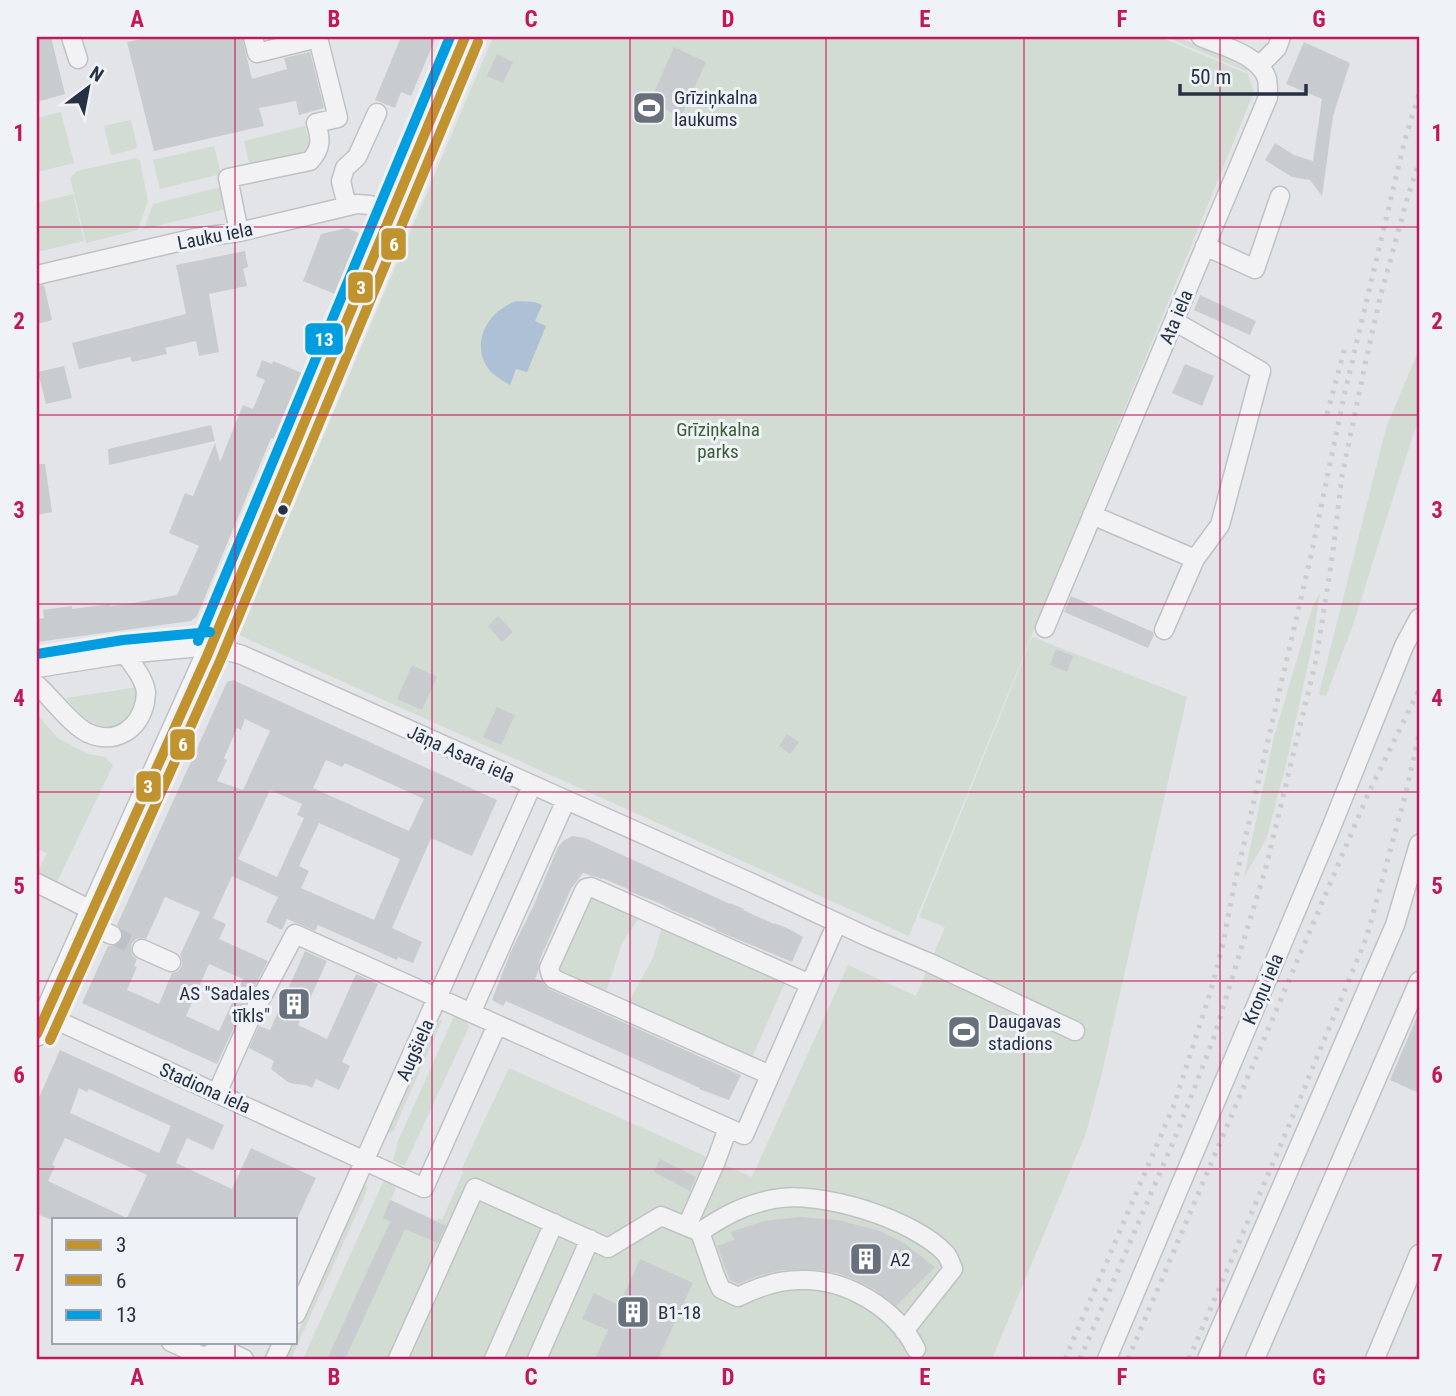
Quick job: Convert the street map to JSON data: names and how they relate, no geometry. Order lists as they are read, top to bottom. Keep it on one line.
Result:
{"streets":{"street":["Lauku iela","Ata iela","Jāņa Asara iela","Kroņu iela","Augšiela","Stadiona iela"]},"crossings":[["Jāņa Asara iela","Augšiela"],["Augšiela","Stadiona iela"]],"parks":["Grīziņkalna parks"],"places":{"sports":["Grīziņkalna laukums","Daugavas stadions"],"building":["AS \"Sadales tīkls\"","A2","B1-18"]},"lines":["transit line 3","transit line 13","transit line 6"],"legend":["3","6","13"],"scale_bar":"50 m","north":"top right","grid":{"columns":["A","B","C","D","E","F","G"],"rows":["1","2","3","4","5","6","7"]}}
